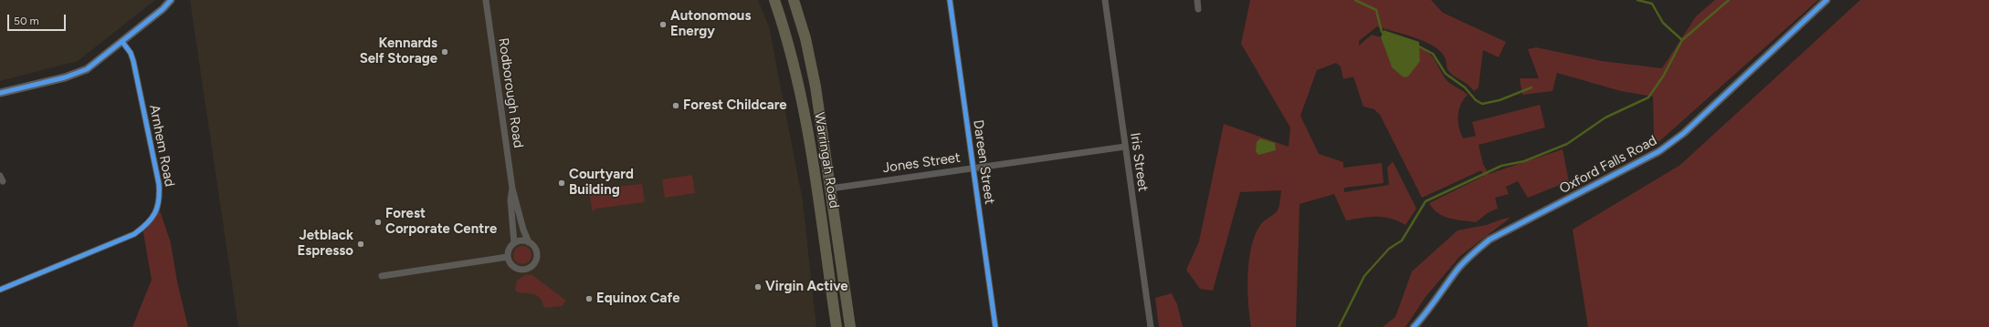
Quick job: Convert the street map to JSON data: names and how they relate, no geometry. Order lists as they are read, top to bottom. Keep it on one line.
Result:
{"streets":{"highway":["Warringah Road"],"street":["Rodborough Road","Arnhem Road","Dareen Street","Iris Street","Jones Street","Oxford Falls Road"]},"crossings":[["Warringah Road","Jones Street"],["Dareen Street","Jones Street"],["Iris Street","Jones Street"]],"places":["Autonomous Energy","Kennards Self Storage","Forest Childcare","Courtyard Building","Forest Corporate Centre","Jetblack Espresso","Virgin Active","Equinox Cafe"],"scale_bar":"50 m"}
